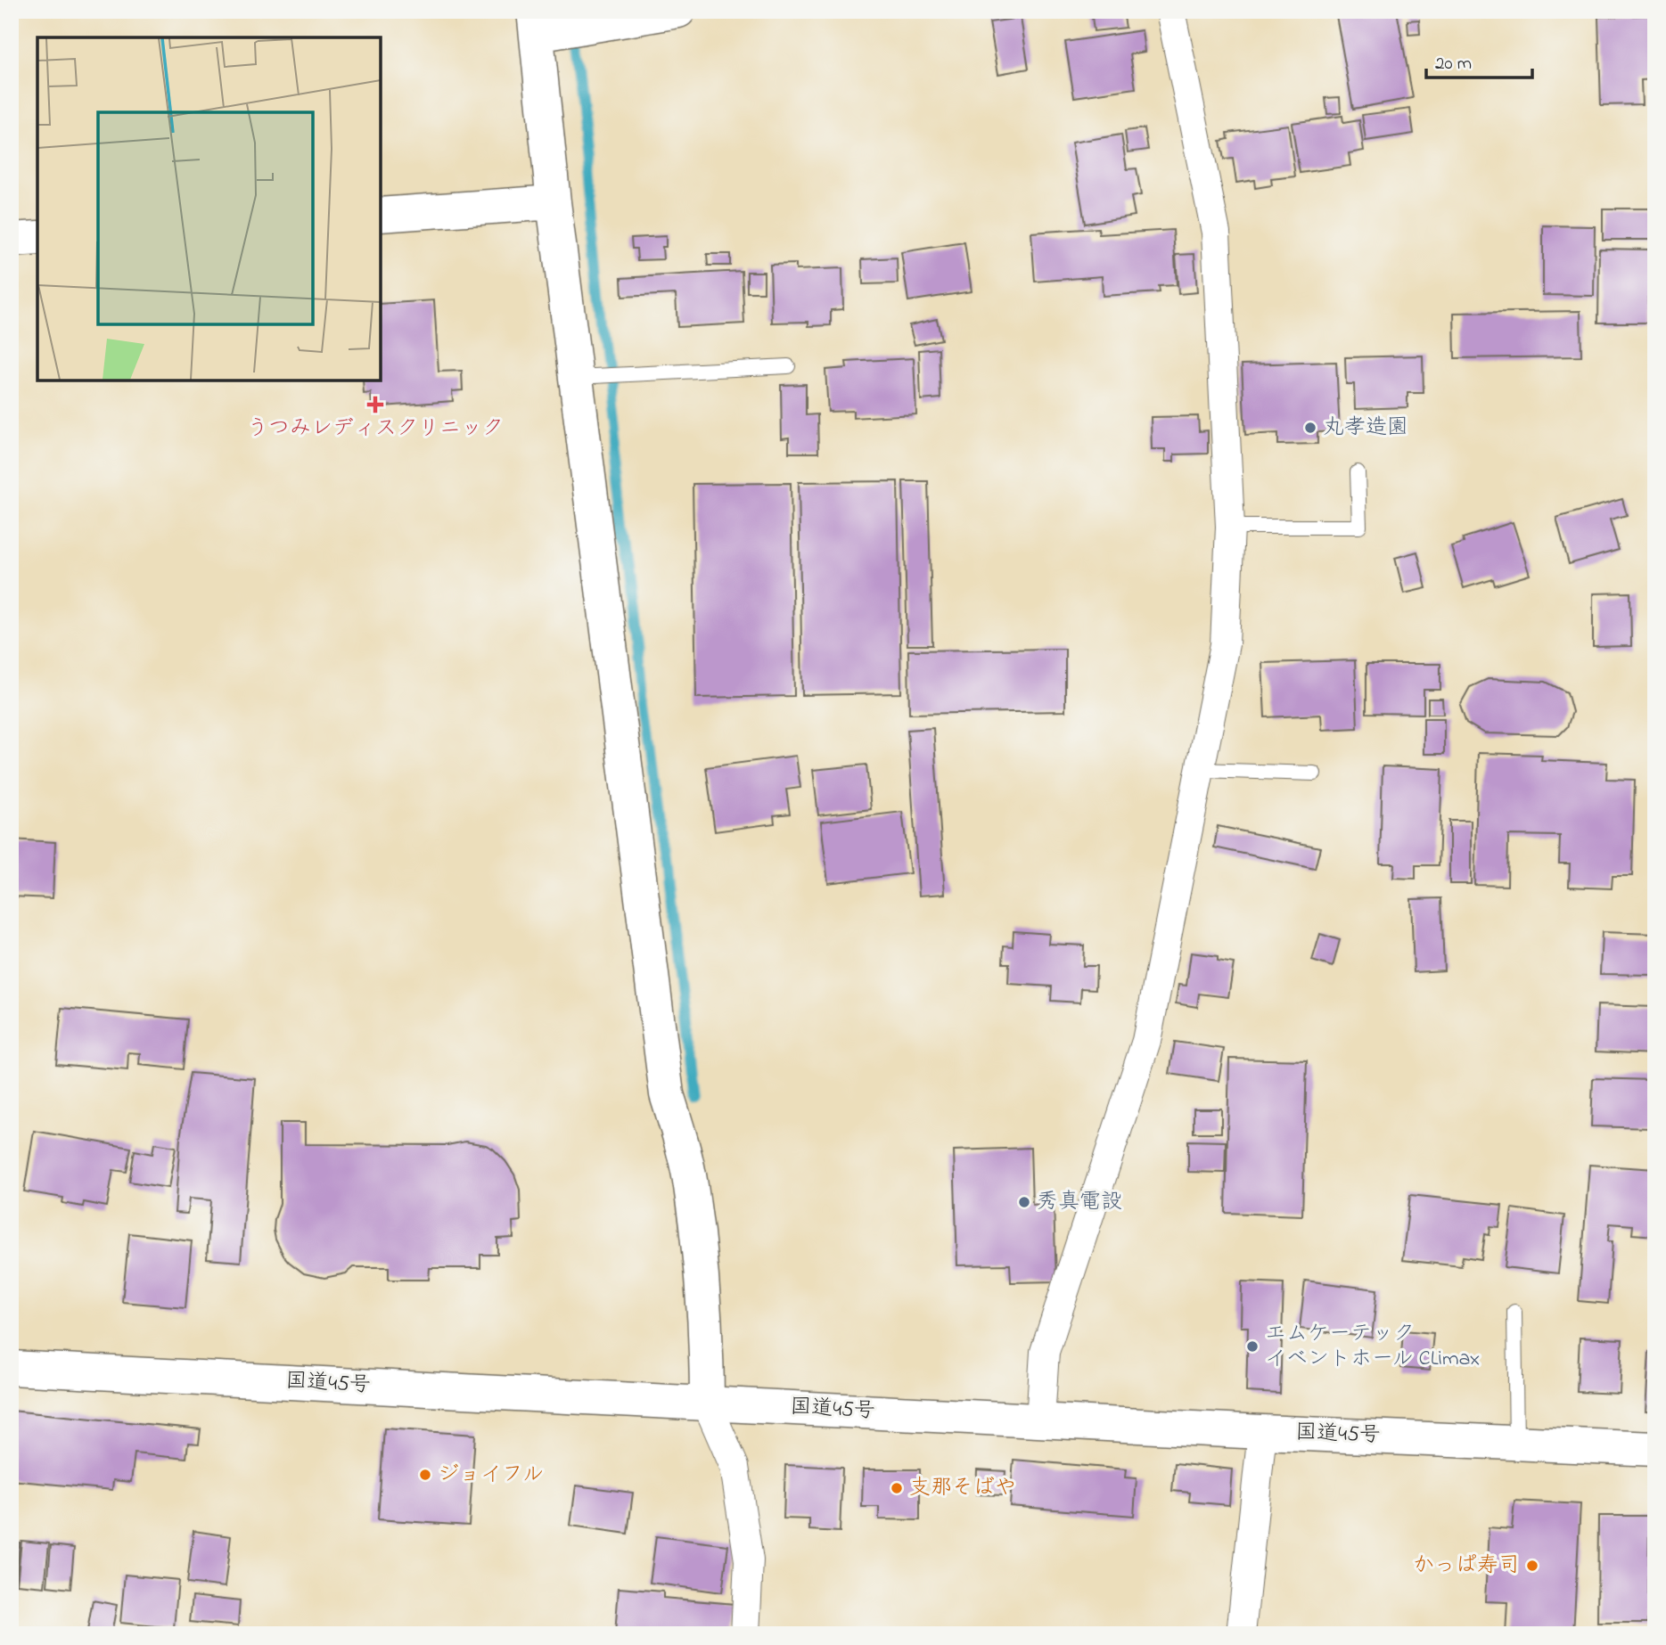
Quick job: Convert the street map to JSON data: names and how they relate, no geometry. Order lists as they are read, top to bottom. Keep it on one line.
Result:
{"streets":{"main road":["国道45号"]},"places":{"health":["うつみレディスクリニック"],"other":["丸孝造園","秀真電設","エムケーテック イベントホール CLimax","ジョイフル","支那そばや","かっぱ寿司"]},"scale_bar":"20 m"}
